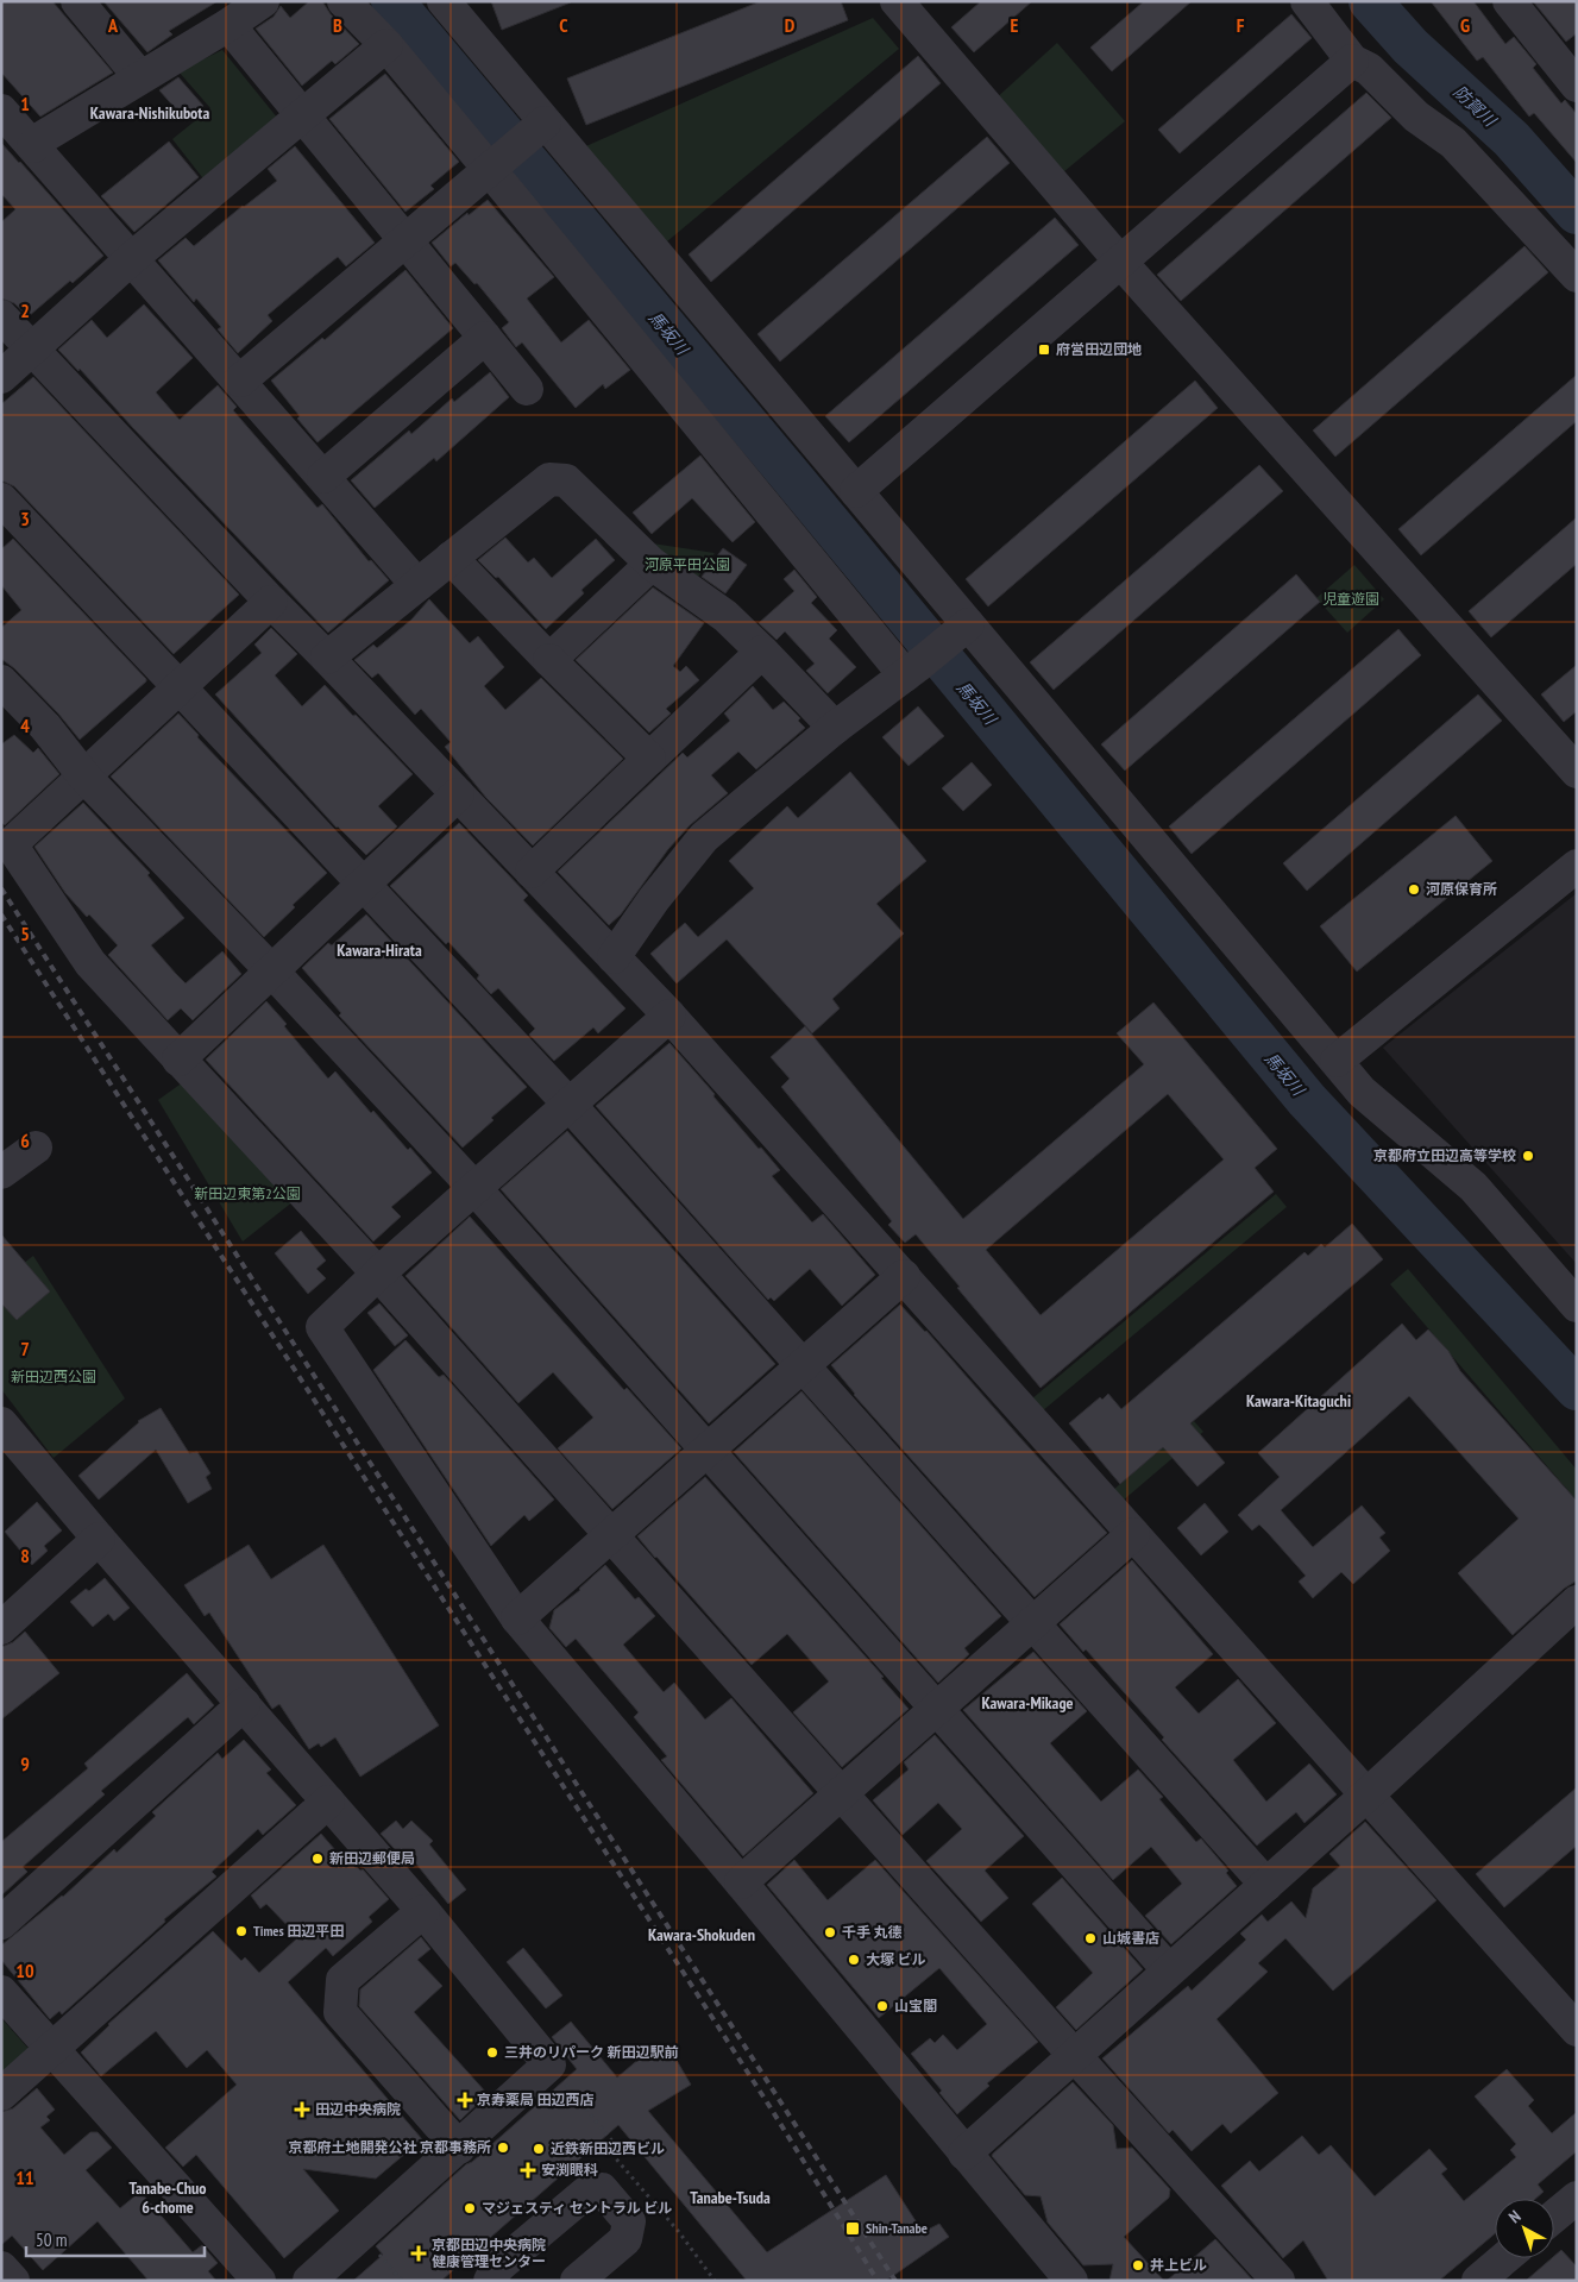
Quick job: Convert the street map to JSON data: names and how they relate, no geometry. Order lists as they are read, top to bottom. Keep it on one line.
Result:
{"districts":["Kawara-Nishikubota","Kawara-Hirata","Kawara-Kitaguchi","Kawara-Mikage","Kawara-Shokuden","Tanabe-Chuo 6-chome","Tanabe-Tsuda"],"water":["防賀川","馬坂川"],"parks":["河原平田公園","児童遊園","新田辺東第2公園","新田辺西公園"],"places":{"transit":["府営田辺団地","Shin-Tanabe"],"other":["河原保育所","京都府立田辺高等学校","新田辺郵便局","Times 田辺平田","千手 丸德","山城書店","大塚 ビル","山宝閣","三井のリパーク 新田辺駅前","京都府土地開発公社 京都事務所","近鉄新田辺西ビル","マジェスティ セントラル ビル","井上ビル"],"health":["京寿薬局 田辺西店","田辺中央病院","安渕眼科","京都田辺中央病院 健康管理センター"]},"scale_bar":"50 m","north":"top left","grid":{"columns":["A","B","C","D","E","F","G"],"rows":["1","2","3","4","5","6","7","8","9","10","11"]}}
